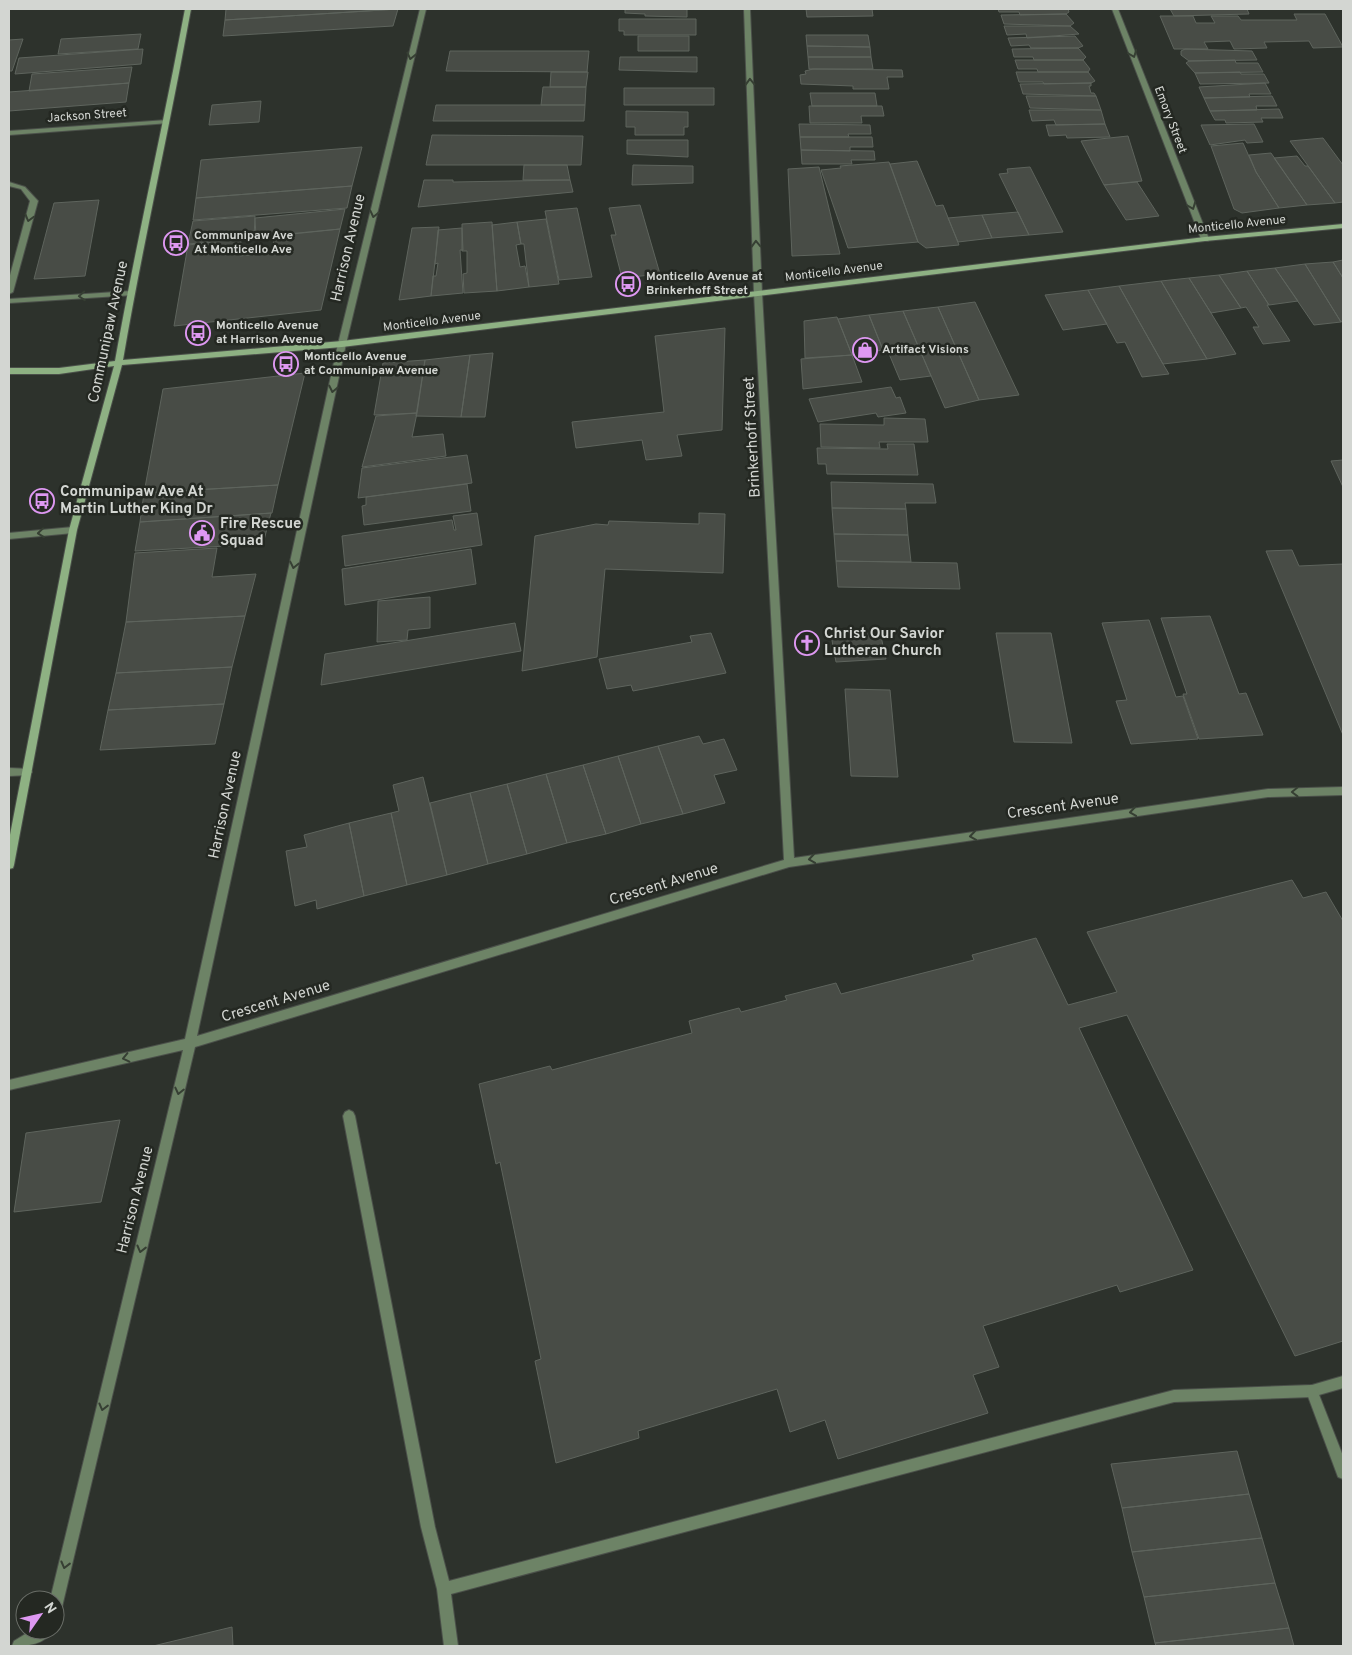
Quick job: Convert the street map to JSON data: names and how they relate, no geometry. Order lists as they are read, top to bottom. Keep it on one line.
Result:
{"streets":{"street":["Jackson Street","Emory Street","Monticello Avenue","Harrison Avenue","Communipaw Avenue","Brinkerhoff Street","Crescent Avenue"]},"crossings":[["Jackson Street","Communipaw Avenue"],["Emory Street","Monticello Avenue"],["Monticello Avenue","Harrison Avenue"],["Monticello Avenue","Communipaw Avenue"],["Monticello Avenue","Brinkerhoff Street"],["Harrison Avenue","Crescent Avenue"],["Brinkerhoff Street","Crescent Avenue"]],"one_way":["Emory Street","Harrison Avenue","Crescent Avenue"],"places":{"bus stop":["Communipaw Ave At Monticello Ave","Monticello Avenue at Brinkerhoff Street","Monticello Avenue at Harrison Avenue","Monticello Avenue at Communipaw Avenue","Communipaw Ave At Martin Luther King Dr"],"shop":["Artifact Visions"],"public building":["Fire Rescue Squad"],"church":["Christ Our Savior Lutheran Church"]},"north":"top right"}
